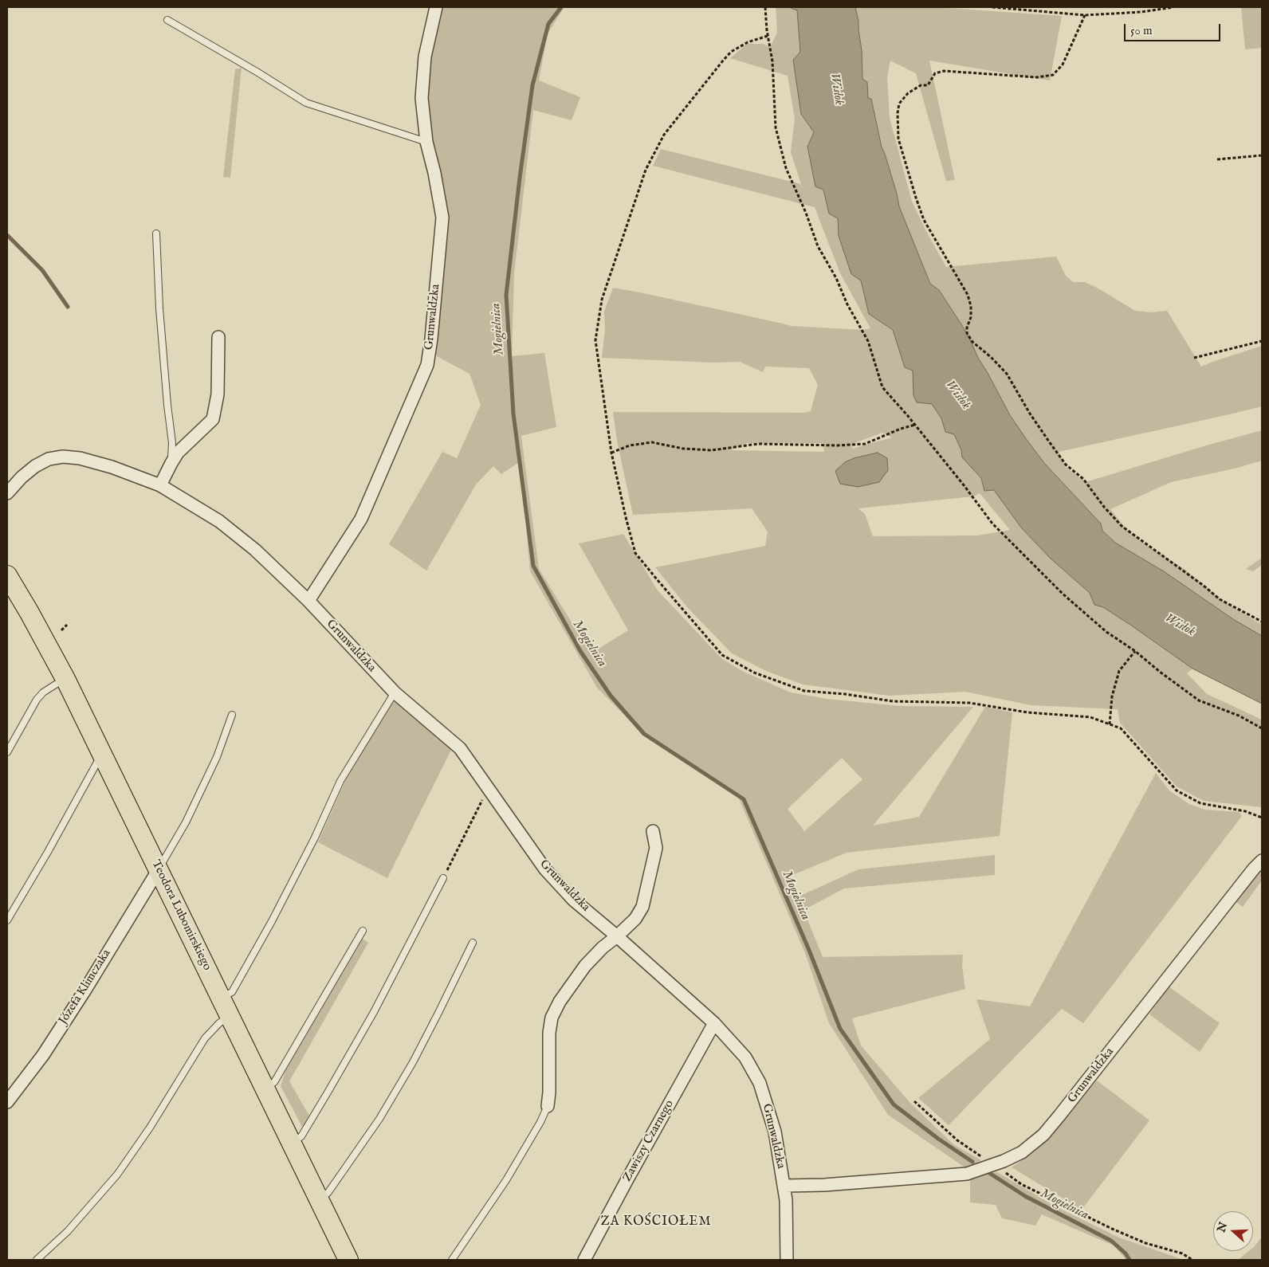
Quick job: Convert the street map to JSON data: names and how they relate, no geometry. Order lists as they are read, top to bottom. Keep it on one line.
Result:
{"streets":{"highway":["Teodora Lubomirskiego"],"street":["Grunwaldzka","Józefa Klimczaka","Zawiszy Czarnego"]},"crossings":[["Grunwaldzka","Zawiszy Czarnego"],["Teodora Lubomirskiego","Józefa Klimczaka"]],"districts":["ZA KOŚCIOŁEM"],"water":["Wisłok","Mogielnica"],"scale_bar":"50 m","north":"left"}
